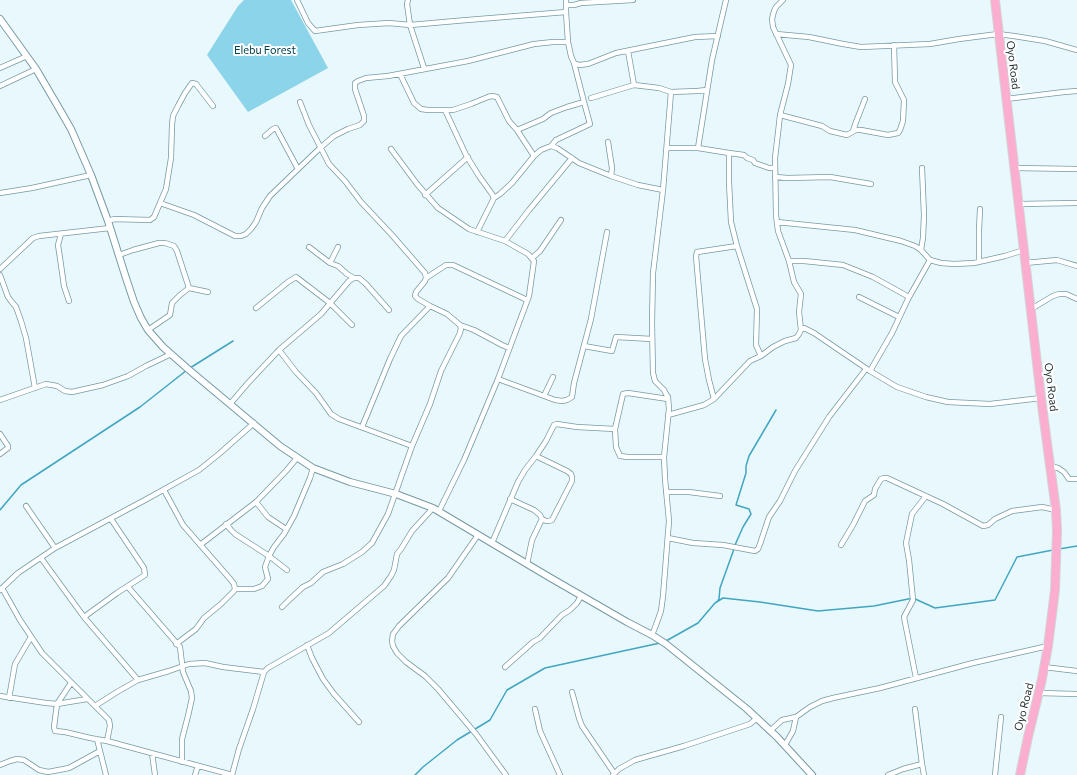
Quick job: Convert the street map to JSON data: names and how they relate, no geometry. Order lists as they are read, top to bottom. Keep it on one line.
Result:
{"streets":{"highway":["Oyo Road"]},"parks":["Elebu Forest"]}
